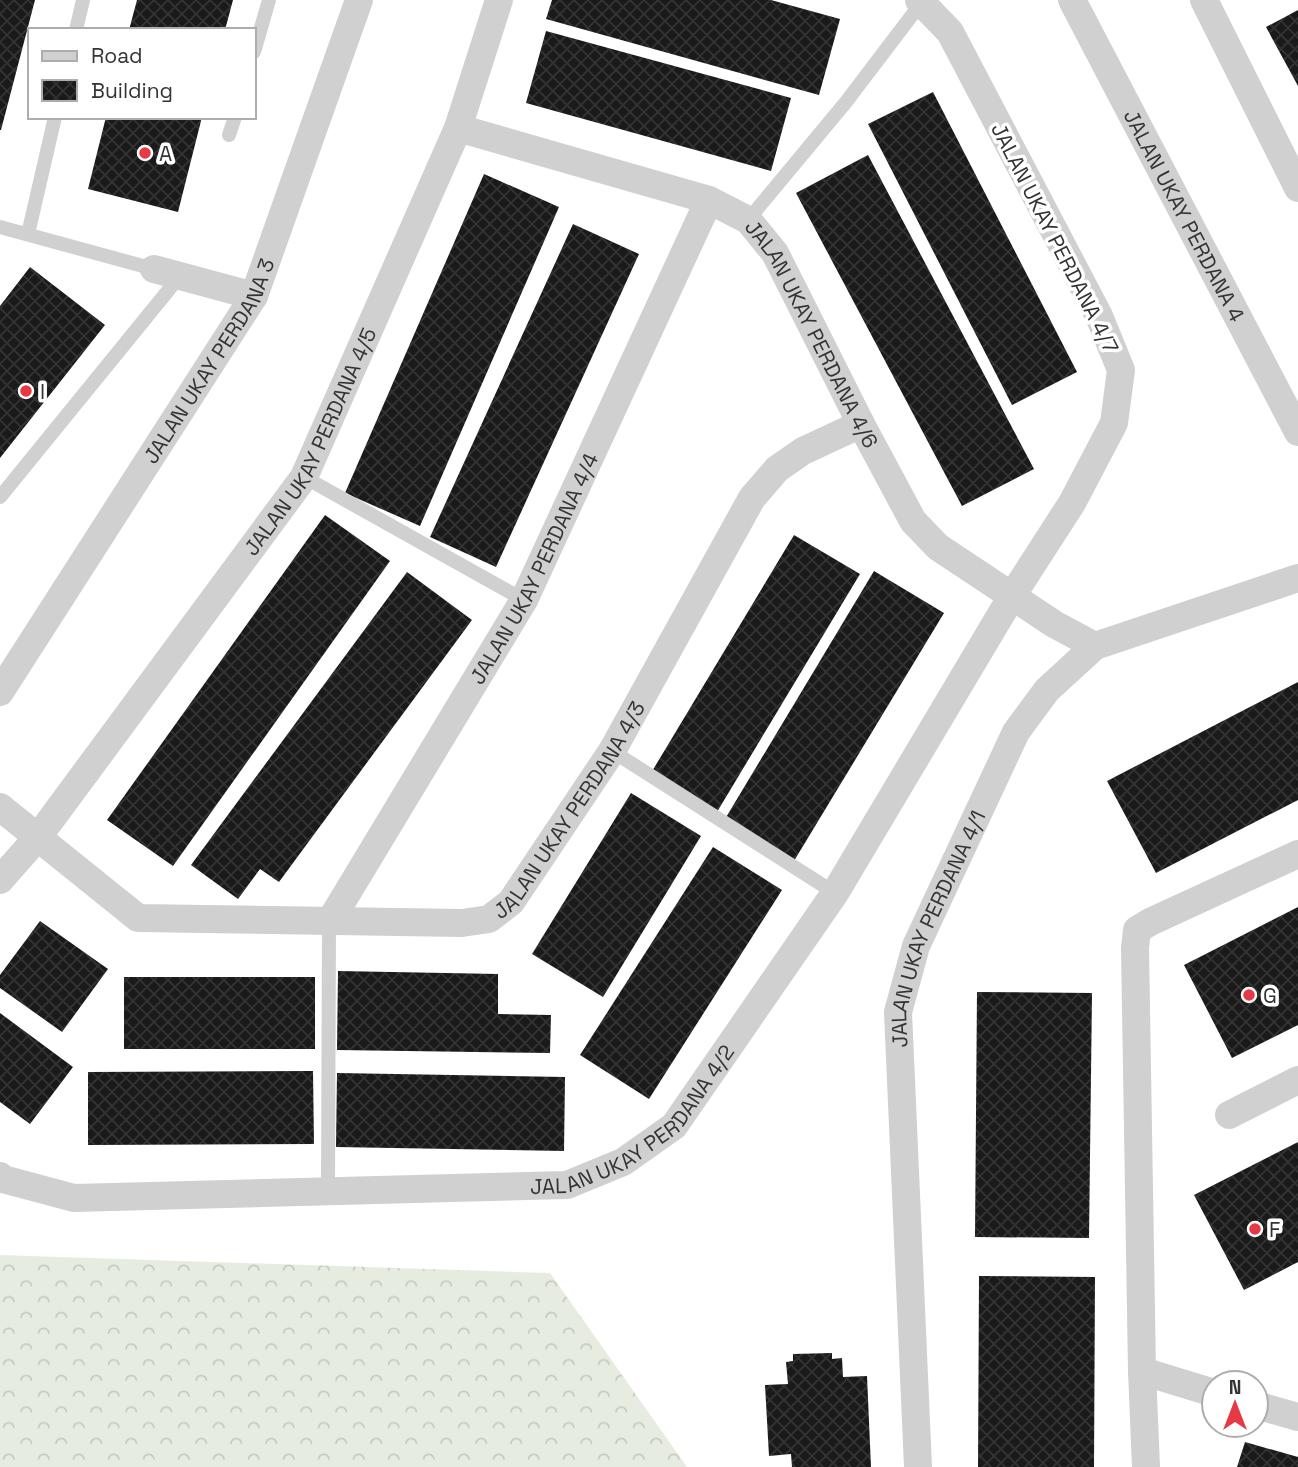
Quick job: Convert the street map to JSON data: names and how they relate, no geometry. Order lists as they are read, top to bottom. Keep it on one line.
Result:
{"streets":{"street":["JALAN UKAY PERDANA 4","JALAN UKAY PERDANA 4/7","JALAN UKAY PERDANA 4/6","JALAN UKAY PERDANA 3","JALAN UKAY PERDANA 4/5","JALAN UKAY PERDANA 4/4","JALAN UKAY PERDANA 4/3","JALAN UKAY PERDANA 4/1","JALAN UKAY PERDANA 4/2"]},"crossings":[["JALAN UKAY PERDANA 4/7","JALAN UKAY PERDANA 4/6"],["JALAN UKAY PERDANA 4/7","JALAN UKAY PERDANA 4/2"],["JALAN UKAY PERDANA 4/6","JALAN UKAY PERDANA 4/5"],["JALAN UKAY PERDANA 4/6","JALAN UKAY PERDANA 4/4"],["JALAN UKAY PERDANA 4/6","JALAN UKAY PERDANA 4/3"],["JALAN UKAY PERDANA 4/6","JALAN UKAY PERDANA 4/1"],["JALAN UKAY PERDANA 4/6","JALAN UKAY PERDANA 4/2"],["JALAN UKAY PERDANA 4/5","JALAN UKAY PERDANA 4/3"],["JALAN UKAY PERDANA 4/4","JALAN UKAY PERDANA 4/3"]],"places":["A","I","G","F"],"legend":["Road","Building"],"north":"top"}
